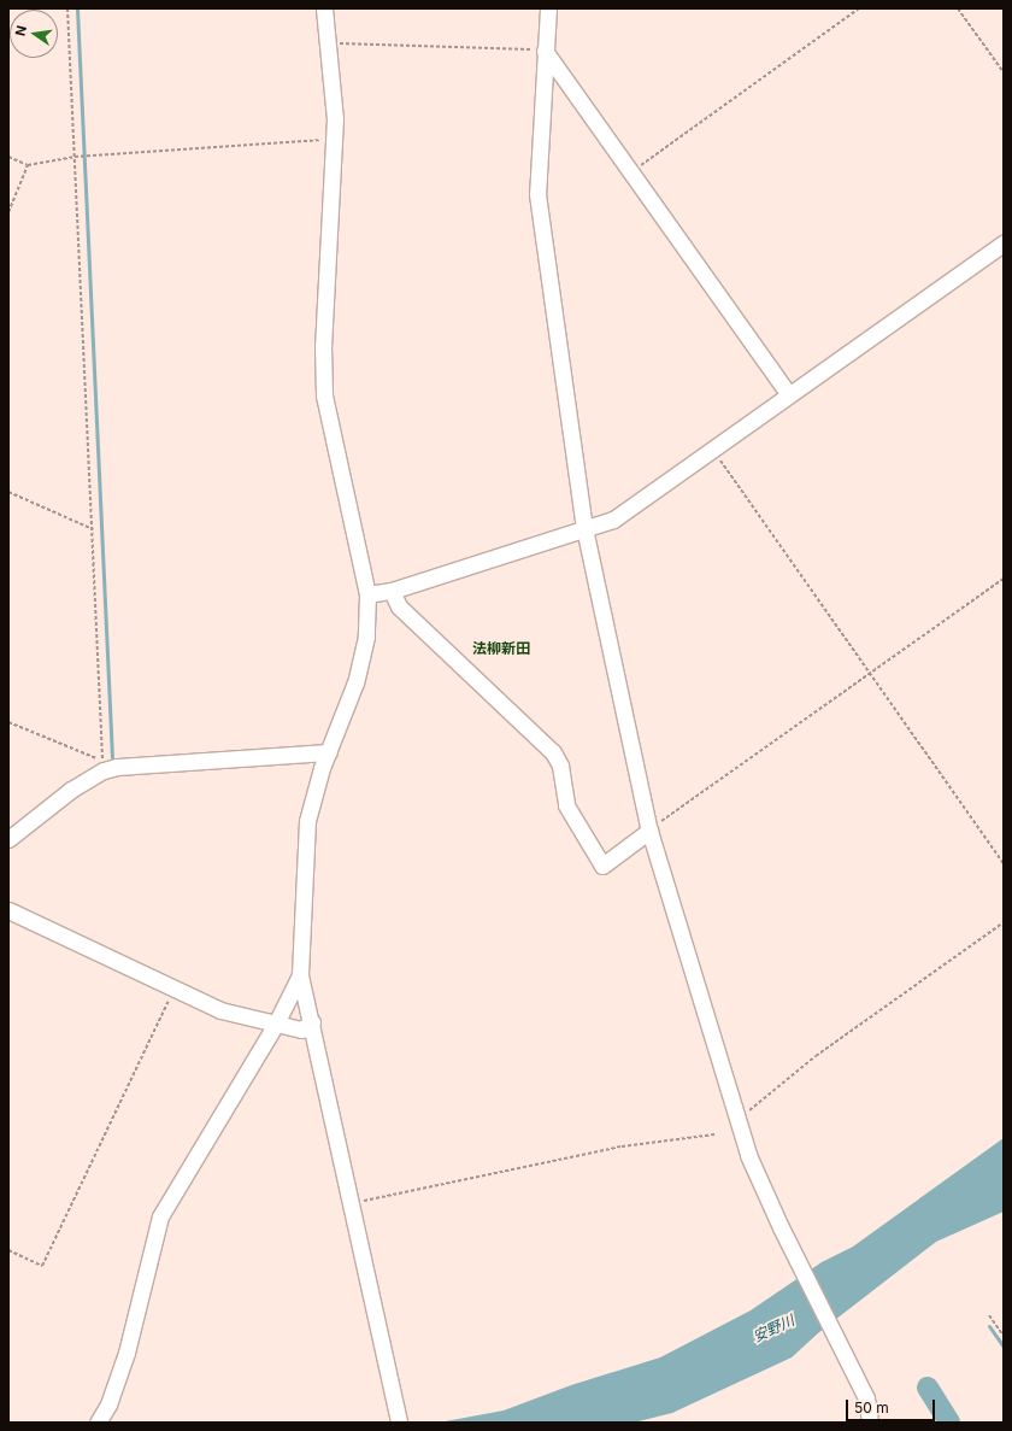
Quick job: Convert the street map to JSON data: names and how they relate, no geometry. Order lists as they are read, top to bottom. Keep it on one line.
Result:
{"districts":["法柳新田"],"water":["安野川"],"scale_bar":"50 m","north":"left"}
